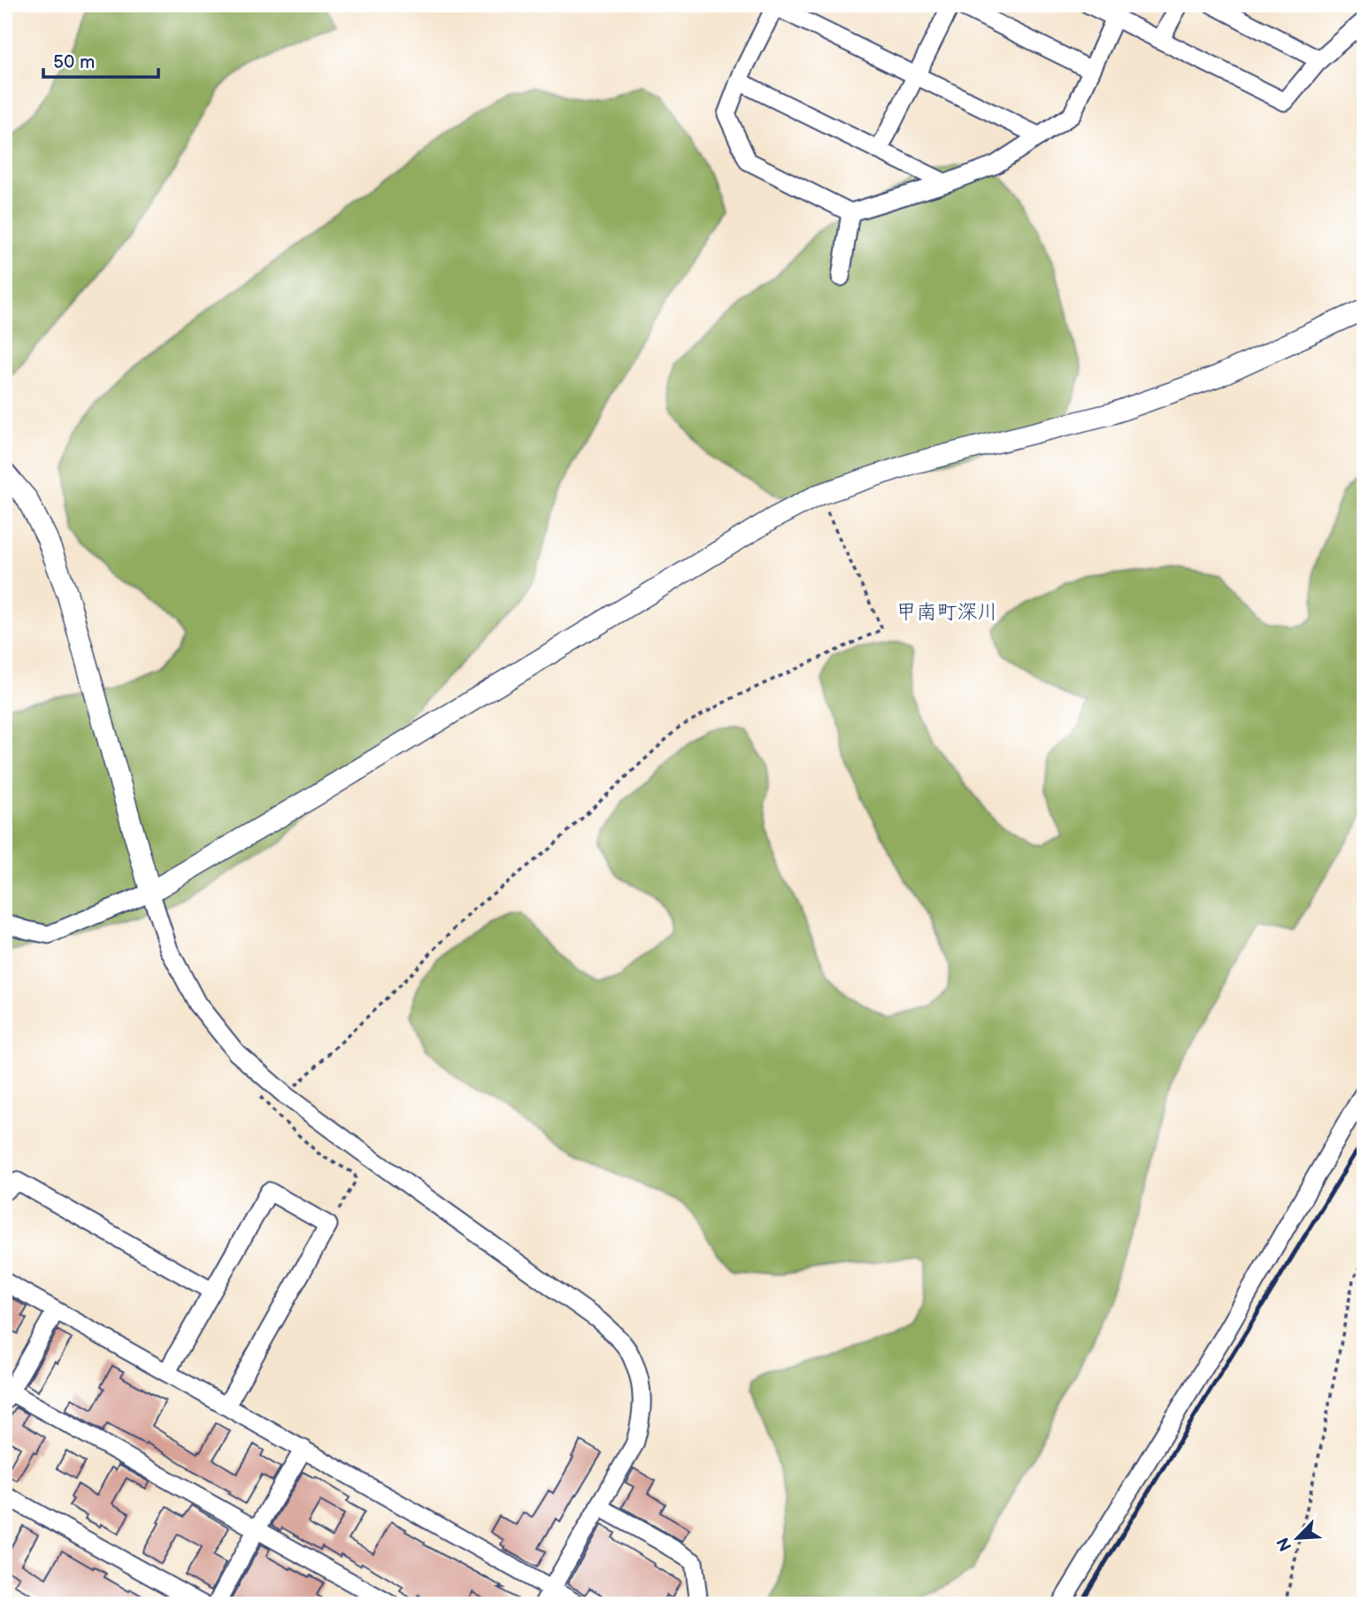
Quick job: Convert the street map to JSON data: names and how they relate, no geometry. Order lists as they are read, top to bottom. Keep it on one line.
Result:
{"districts":["甲南町深川"],"scale_bar":"50 m","north":"bottom left"}
